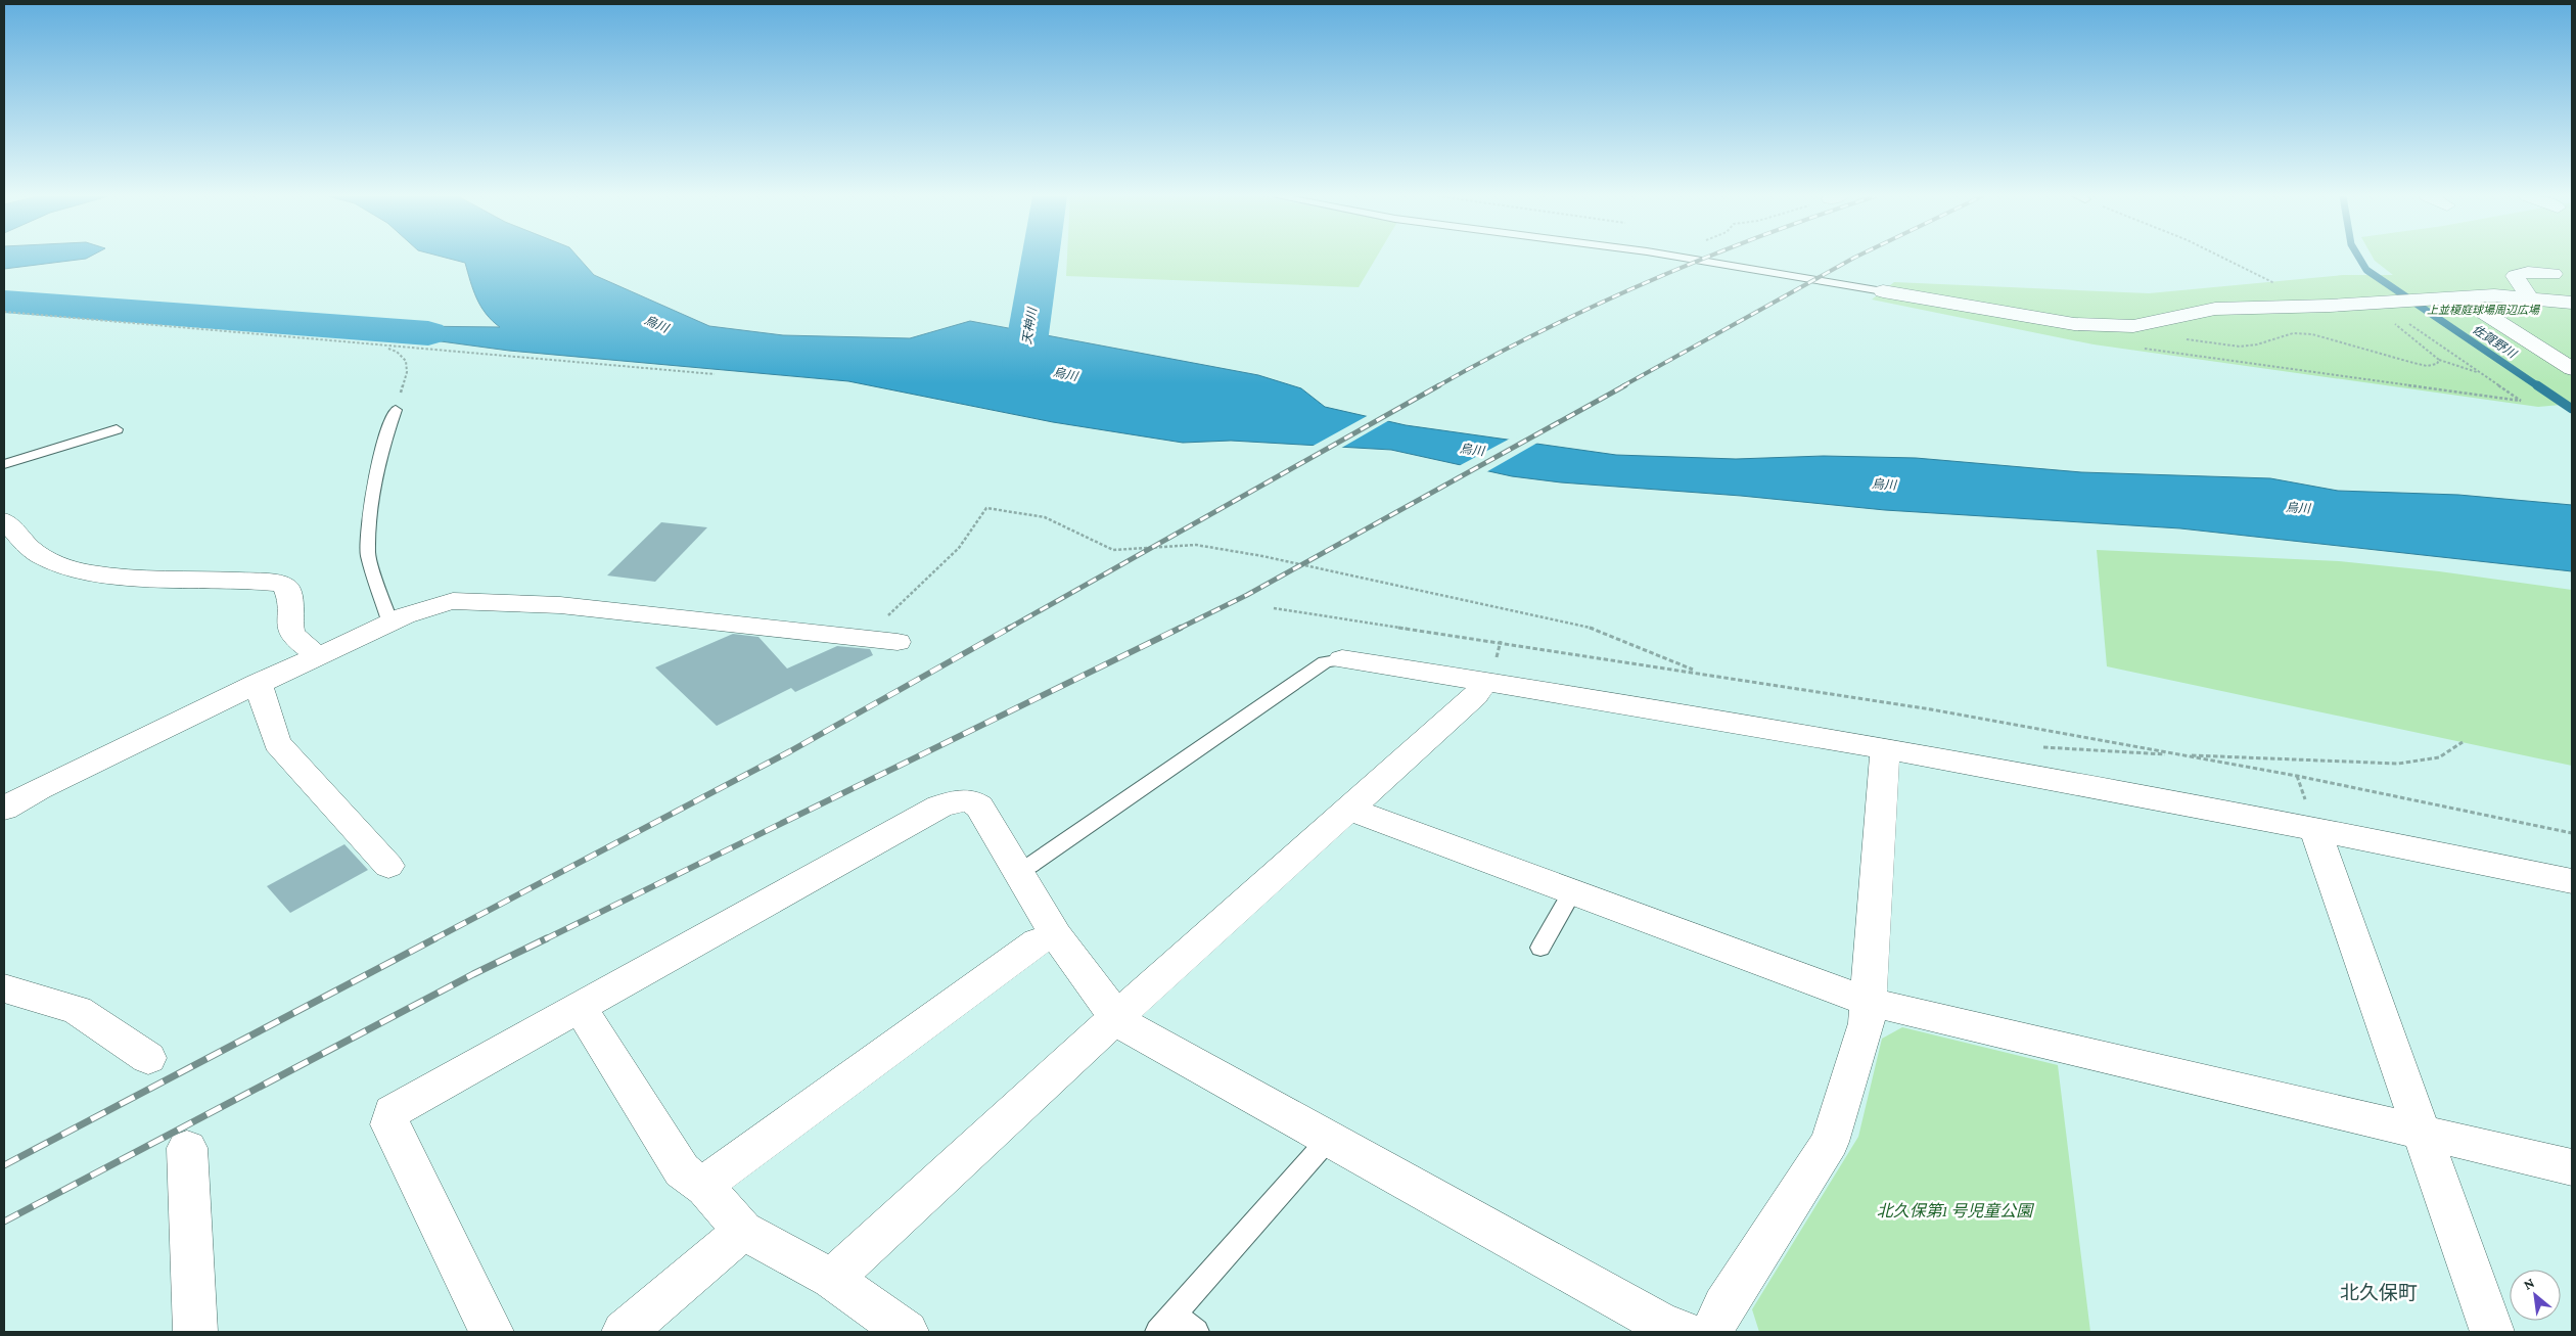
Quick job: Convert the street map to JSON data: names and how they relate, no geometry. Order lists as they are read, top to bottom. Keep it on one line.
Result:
{"districts":["北久保町"],"water":["烏川","天神川","佐賀野川"],"parks":["上並榎庭球場周辺広場","北久保第1 号児童公園"],"north":"top left"}
